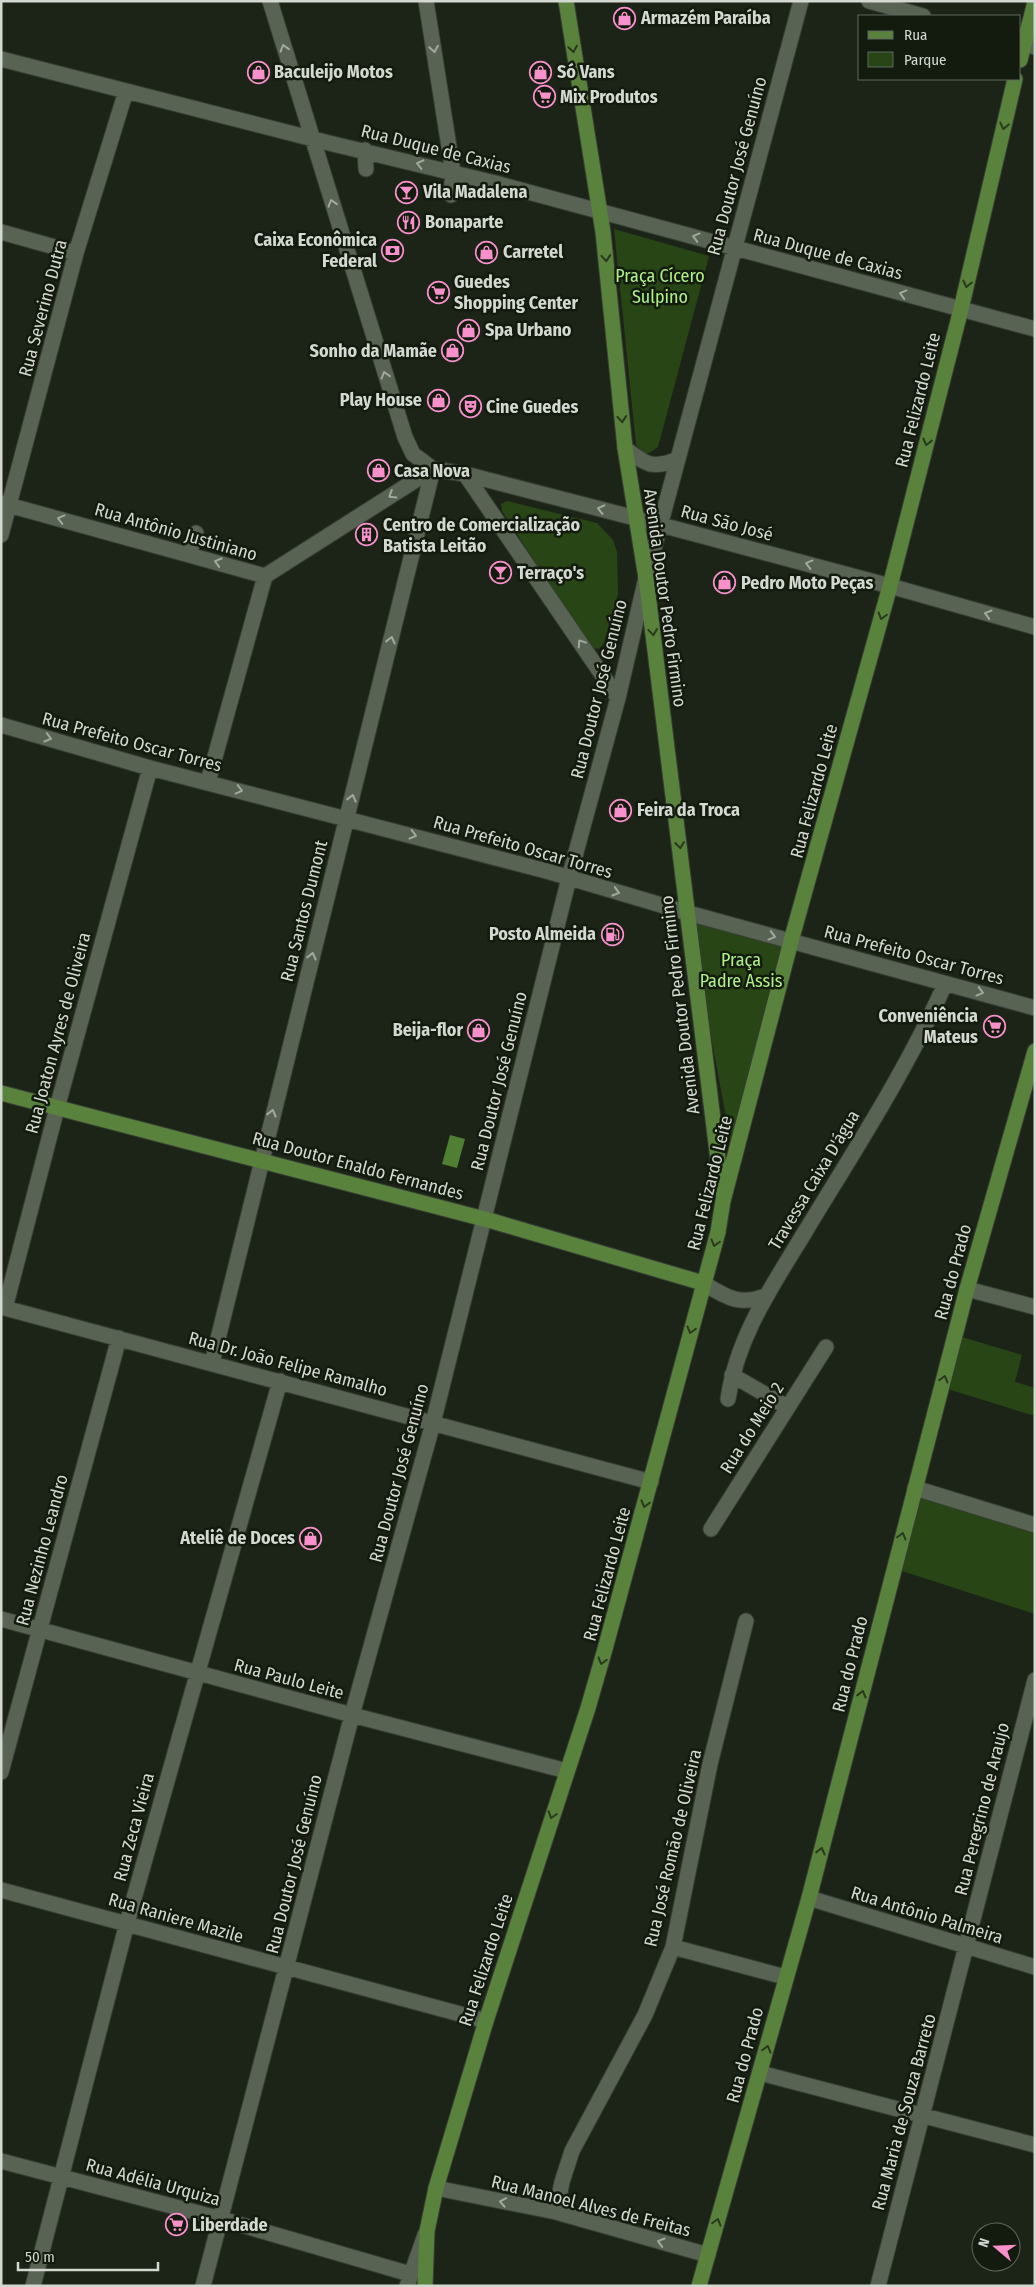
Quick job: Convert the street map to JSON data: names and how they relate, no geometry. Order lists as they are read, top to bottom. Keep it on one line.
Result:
{"streets":{"main road":["Rua Felizardo Leite","Avenida Doutor Pedro Firmino","Rua Doutor Enaldo Fernandes","Rua do Prado"],"street":["Rua Duque de Caxias","Rua Doutor José Genuíno","Rua Severino Dutra","Rua São José","Rua Antônio Justiniano","Rua Prefeito Oscar Torres","Rua Santos Dumont","Rua Joaton Ayres de Oliveira","Travessa Caixa D'água","Rua Dr. João Felipe Ramalho","Rua do Meio 2","Rua Nezinho Leandro","Rua Paulo Leite","Rua Peregrino de Araujo","Rua Zeca Vieira","Rua José Romão de Oliveira","Rua Antônio Palmeira","Rua Raniere Mazile","Rua Maria de Souza Barreto","Rua Adélia Urquiza","Rua Manoel Alves de Freitas"]},"crossings":[["Rua Duque de Caxias","Rua Doutor José Genuíno"],["Rua Duque de Caxias","Rua Severino Dutra"],["Rua Duque de Caxias","Rua Felizardo Leite"],["Rua Duque de Caxias","Rua São José"],["Rua Duque de Caxias","Avenida Doutor Pedro Firmino"],["Rua Doutor José Genuíno","Rua São José"],["Rua Doutor José Genuíno","Avenida Doutor Pedro Firmino"],["Rua Doutor José Genuíno","Rua Prefeito Oscar Torres"],["Rua Doutor José Genuíno","Rua Doutor Enaldo Fernandes"],["Rua Doutor José Genuíno","Rua Dr. João Felipe Ramalho"],["Rua Doutor José Genuíno","Rua Paulo Leite"],["Rua Doutor José Genuíno","Rua Raniere Mazile"],["Rua Doutor José Genuíno","Rua Adélia Urquiza"],["Rua Severino Dutra","Rua Antônio Justiniano"],["Rua Felizardo Leite","Rua São José"],["Rua Felizardo Leite","Avenida Doutor Pedro Firmino"],["Rua Felizardo Leite","Rua Prefeito Oscar Torres"],["Rua Felizardo Leite","Rua Doutor Enaldo Fernandes"],["Rua Felizardo Leite","Rua Dr. João Felipe Ramalho"],["Rua Felizardo Leite","Rua Paulo Leite"],["Rua Felizardo Leite","Rua Raniere Mazile"],["Rua Felizardo Leite","Rua Adélia Urquiza"],["Rua Felizardo Leite","Rua Manoel Alves de Freitas"],["Rua São José","Rua Antônio Justiniano"],["Rua São José","Avenida Doutor Pedro Firmino"],["Rua São José","Rua Santos Dumont"],["Rua Antônio Justiniano","Rua Santos Dumont"],["Avenida Doutor Pedro Firmino","Rua Prefeito Oscar Torres"],["Rua Prefeito Oscar Torres","Rua Santos Dumont"],["Rua Prefeito Oscar Torres","Rua Joaton Ayres de Oliveira"],["Rua Prefeito Oscar Torres","Travessa Caixa D'água"],["Rua Santos Dumont","Rua Doutor Enaldo Fernandes"],["Rua Santos Dumont","Rua Dr. João Felipe Ramalho"],["Rua Joaton Ayres de Oliveira","Rua Doutor Enaldo Fernandes"],["Rua Joaton Ayres de Oliveira","Rua Dr. João Felipe Ramalho"],["Rua do Prado","Rua Antônio Palmeira"],["Rua do Prado","Rua Manoel Alves de Freitas"],["Rua Dr. João Felipe Ramalho","Rua Nezinho Leandro"],["Rua Dr. João Felipe Ramalho","Rua Zeca Vieira"],["Rua Nezinho Leandro","Rua Paulo Leite"],["Rua Paulo Leite","Rua Zeca Vieira"],["Rua Peregrino de Araujo","Rua Antônio Palmeira"],["Rua Peregrino de Araujo","Rua Maria de Souza Barreto"],["Rua Zeca Vieira","Rua Raniere Mazile"],["Rua Zeca Vieira","Rua Adélia Urquiza"],["Rua José Romão de Oliveira","Rua Manoel Alves de Freitas"],["Rua Antônio Palmeira","Rua Maria de Souza Barreto"]],"one_way":["Rua Duque de Caxias","Rua Felizardo Leite","Rua São José","Rua Antônio Justiniano","Avenida Doutor Pedro Firmino","Rua Prefeito Oscar Torres","Rua Santos Dumont","Rua do Prado","Rua Manoel Alves de Freitas"],"parks":["Praça Cícero Sulpino","Praça Padre Assis"],"places":{"shop":["Armazém Paraíba","Baculeijo Motos","Só Vans","Carretel","Spa Urbano","Sonho da Mamãe","Play House","Casa Nova","Pedro Moto Peças","Feira da Troca","Beija-flor","Ateliê de Doces"],"supermarket":["Mix Produtos","Guedes Shopping Center","Conveniência Mateus","Liberdade"],"bar":["Vila Madalena","Terraço's"],"restaurant":["Bonaparte"],"bank":["Caixa Econômica Federal"],"theatre":["Cine Guedes"],"building":["Centro de Comercialização Batista Leitão"],"fuel station":["Posto Almeida"]},"legend":["Rua","Parque"],"scale_bar":"50 m","north":"left"}
